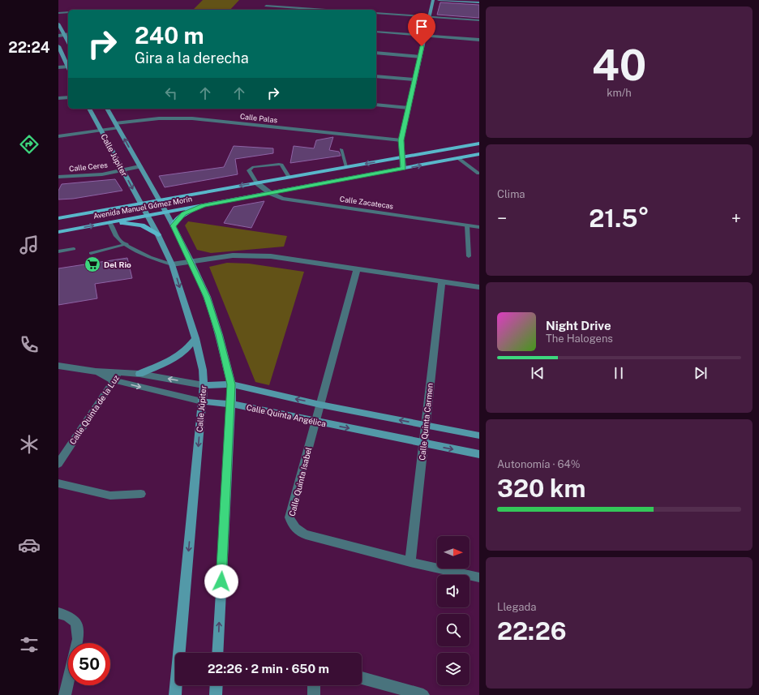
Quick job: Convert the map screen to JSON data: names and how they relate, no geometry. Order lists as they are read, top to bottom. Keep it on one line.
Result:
{"streets":{"main road":["Avenida Manuel Gómez Morín"],"street":["Calle Palas","Calle Júpiter","Calle Ceres","Calle Zacatecas","Calle Quinta de la Luz","Calle Quinta Angélica","Calle Quinta Carmen","Calle Quinta Isabel"]},"crossings":[["Calle Palas","Calle Júpiter"],["Calle Júpiter","Calle Ceres"],["Calle Júpiter","Avenida Manuel Gómez Morín"],["Calle Júpiter","Calle Quinta Angélica"],["Calle Zacatecas","Avenida Manuel Gómez Morín"],["Calle Quinta de la Luz","Calle Quinta Angélica"],["Calle Quinta Angélica","Calle Quinta Carmen"],["Calle Quinta Angélica","Calle Quinta Isabel"],["Calle Quinta Carmen","Calle Quinta Isabel"]],"places":{"supermarket":["Del Rio"]},"north":"right","page":{"tabs":"22:24","tile":[["40","km/h"],"Clima",["Autonomía · 64%","320 km"],["Llegada","22:26"]],"turn":["240 m","Gira a la derecha"],"heat":["−","21.5°","+"],"song":["Night Drive","The Halogens"],"limit":"50","trip":"22:26 · 2 min · 650 m"}}
